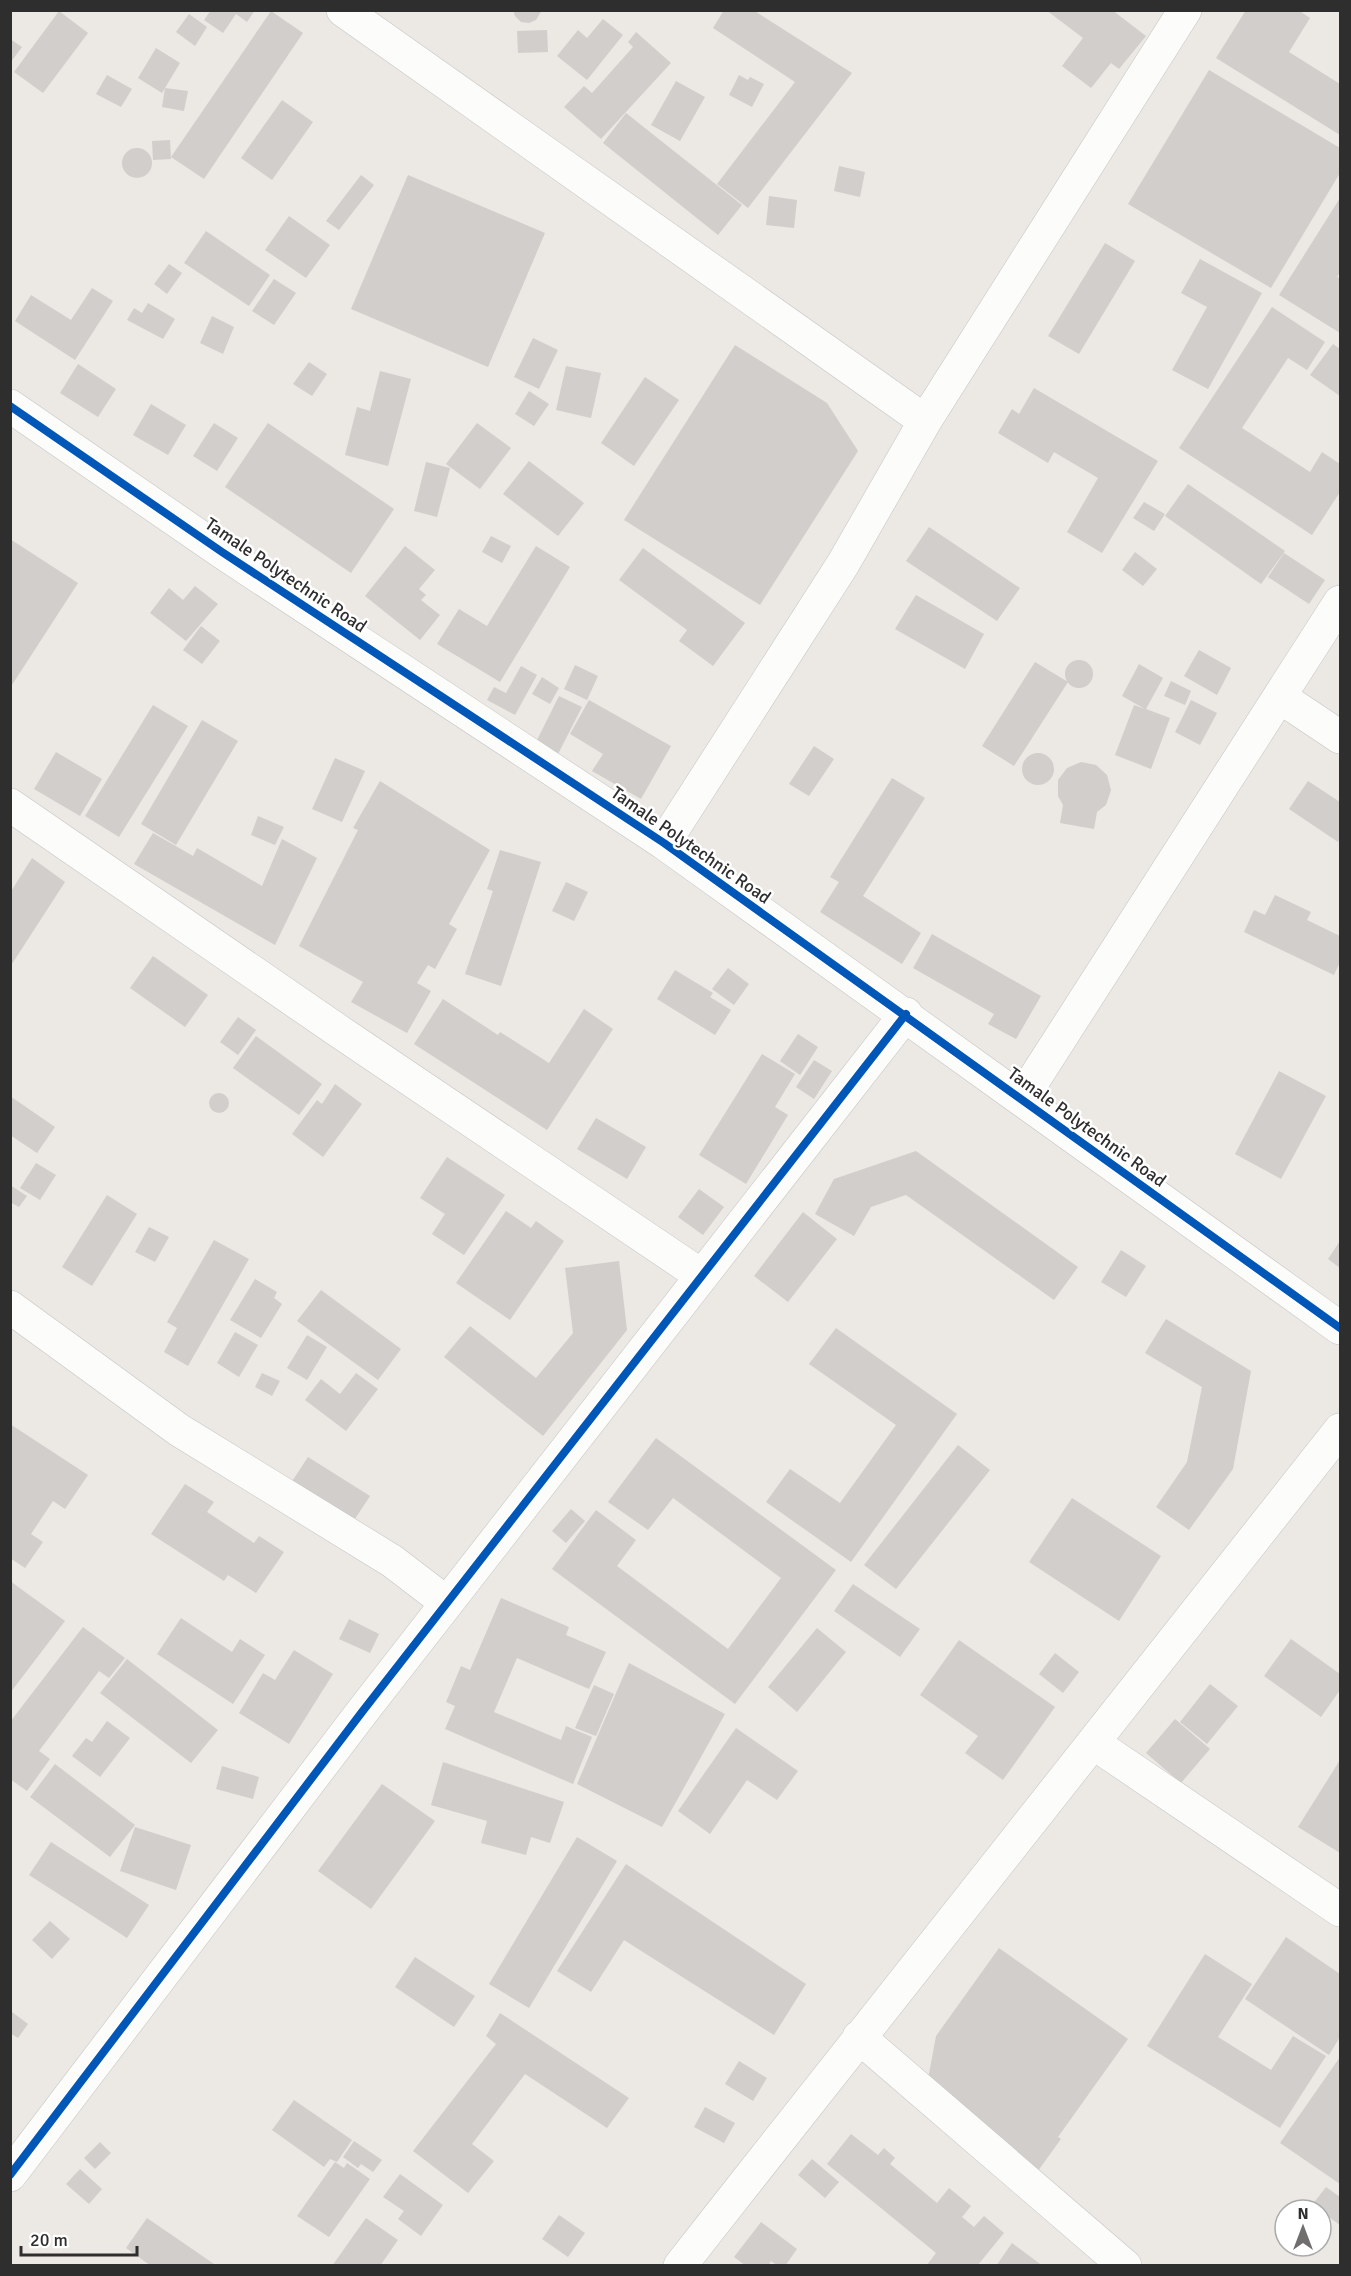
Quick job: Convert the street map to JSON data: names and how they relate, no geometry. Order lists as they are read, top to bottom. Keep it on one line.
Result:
{"streets":{"street":["Tamale Polytechnic Road"]},"scale_bar":"20 m","north":"top"}
